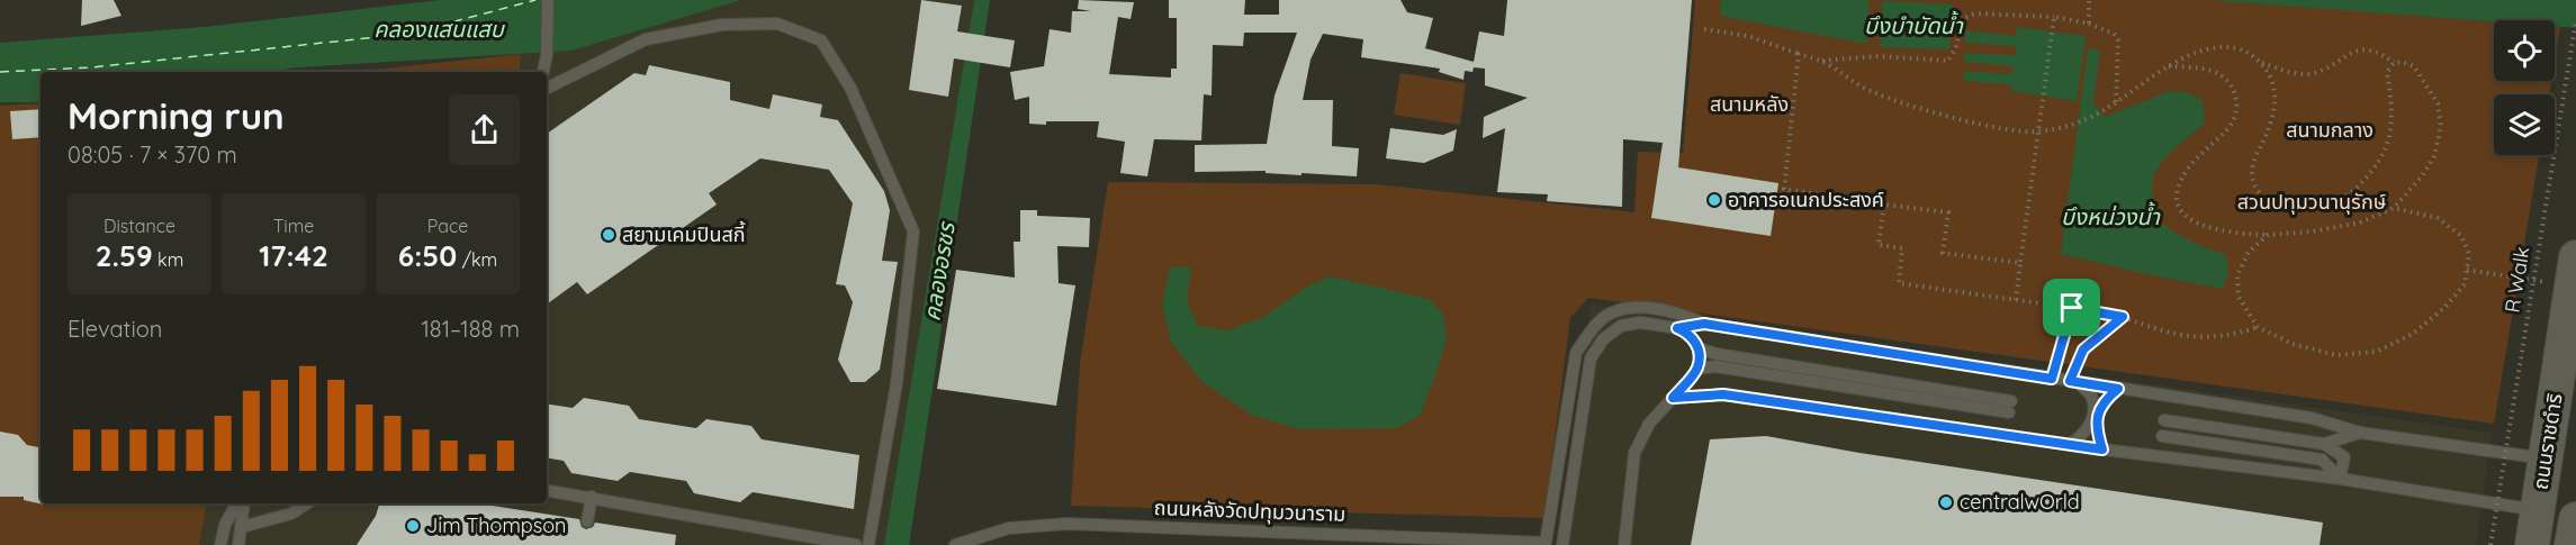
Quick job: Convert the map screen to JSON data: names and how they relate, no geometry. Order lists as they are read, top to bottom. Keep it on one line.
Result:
{"streets":{"main road":["ถนนราชดำริ"],"lane":["ถนนหลังวัดปทุมวนาราม"],"path":["R Walk"]},"water":["บึงบำบัดน้ำ","คลองแสนแสบ","บึงหน่วงน้ำ","คลองอรชร"],"parks":["สนามหลัง","สนามกลาง","สวนปทุมวนานุรักษ์"],"places":["อาคารอเนกประสงค์","สยามเคมปินสกี้","centralwOrld","Jim Thompson"],"page":{"heading":["Morning run","08:05 · 7 × 370 m"],"stats":[["Distance","2.59 km"],["Time","17:42"],["Pace","6:50 /km"]],"chart":["Elevation","181–188 m"]}}
